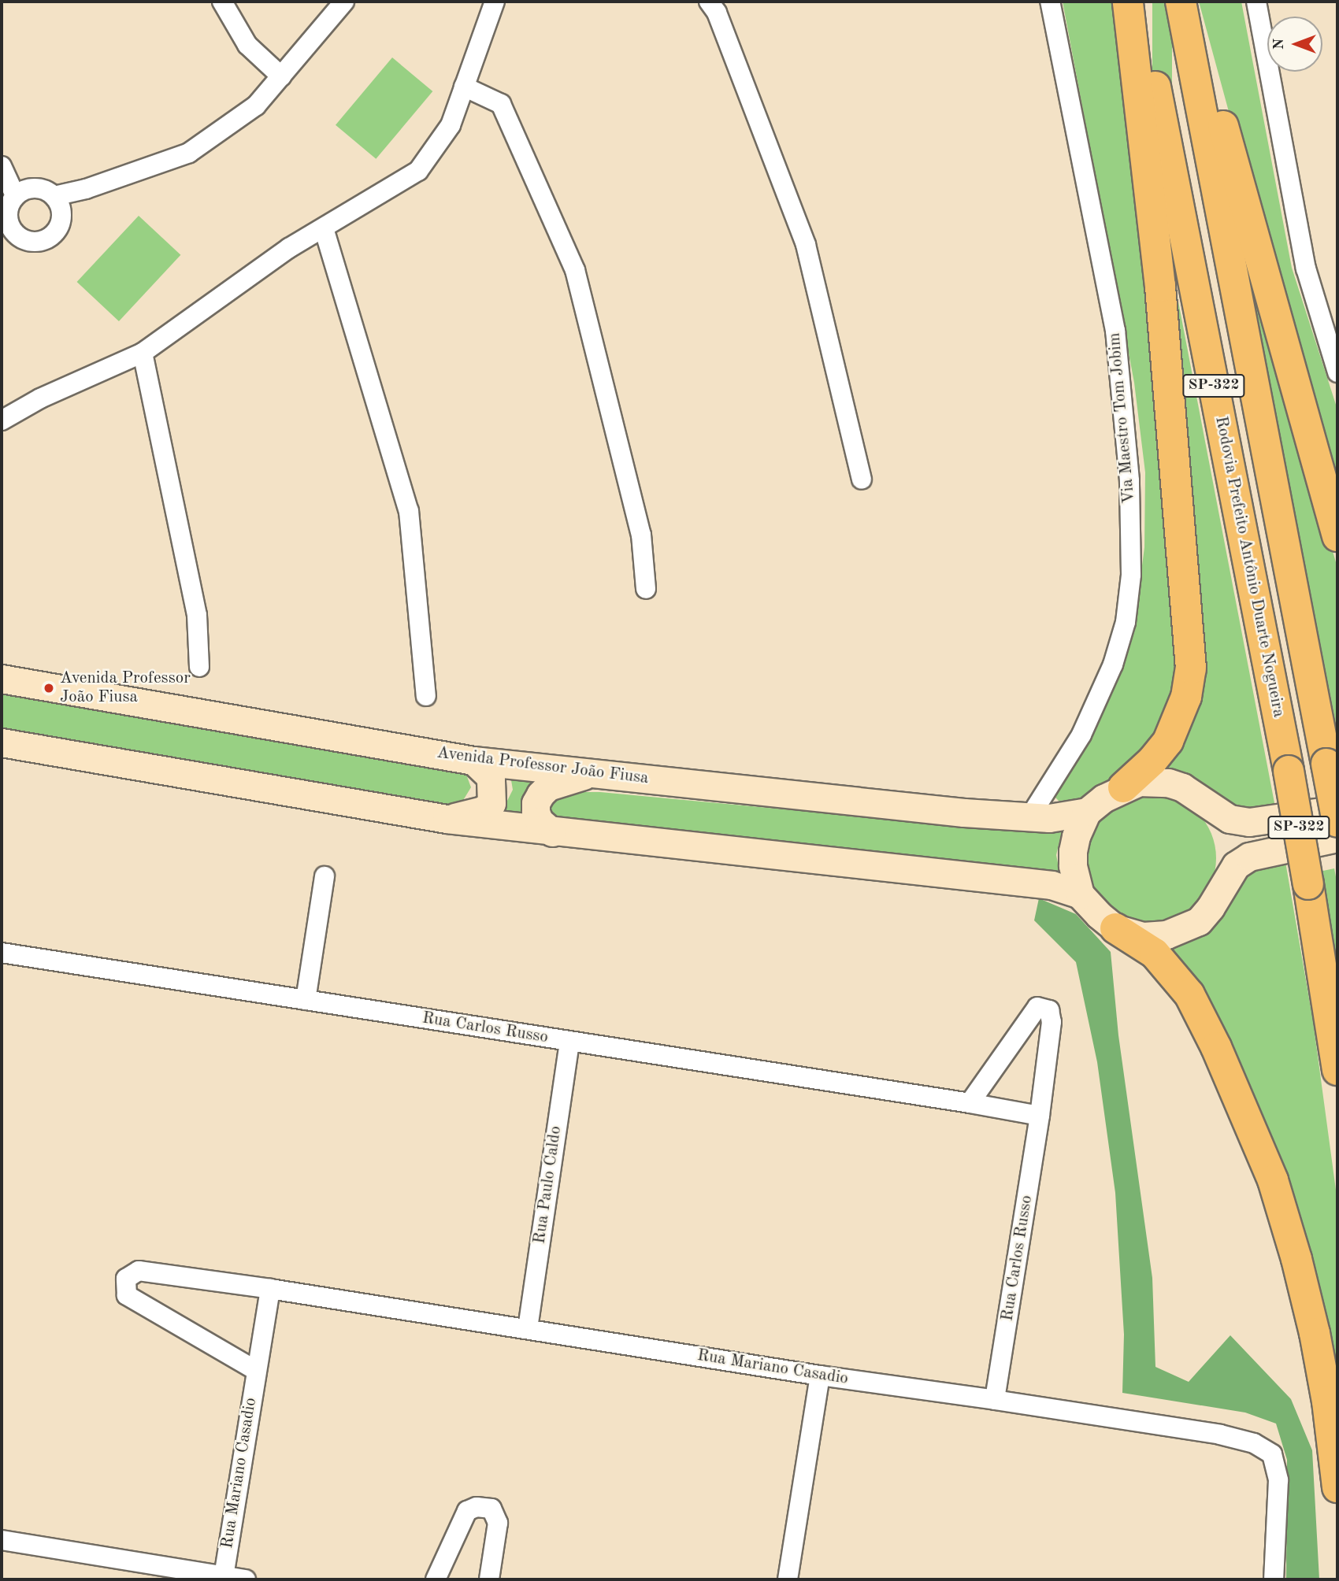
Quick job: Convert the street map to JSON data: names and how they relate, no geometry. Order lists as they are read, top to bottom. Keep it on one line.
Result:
{"streets":{"highway":["SP-322","Rodovia Prefeito Antônio Duarte Nogueira"],"main road":["Avenida Professor João Fiusa"],"street":["Via Maestro Tom Jobim","Rua Carlos Russo","Rua Paulo Caldo","Rua Mariano Casadio"]},"crossings":[["Via Maestro Tom Jobim","Avenida Professor João Fiusa"],["Rua Carlos Russo","Rua Paulo Caldo"],["Rua Carlos Russo","Rua Mariano Casadio"],["Rua Paulo Caldo","Rua Mariano Casadio"]],"places":["Avenida Professor João Fiusa"],"north":"left"}
